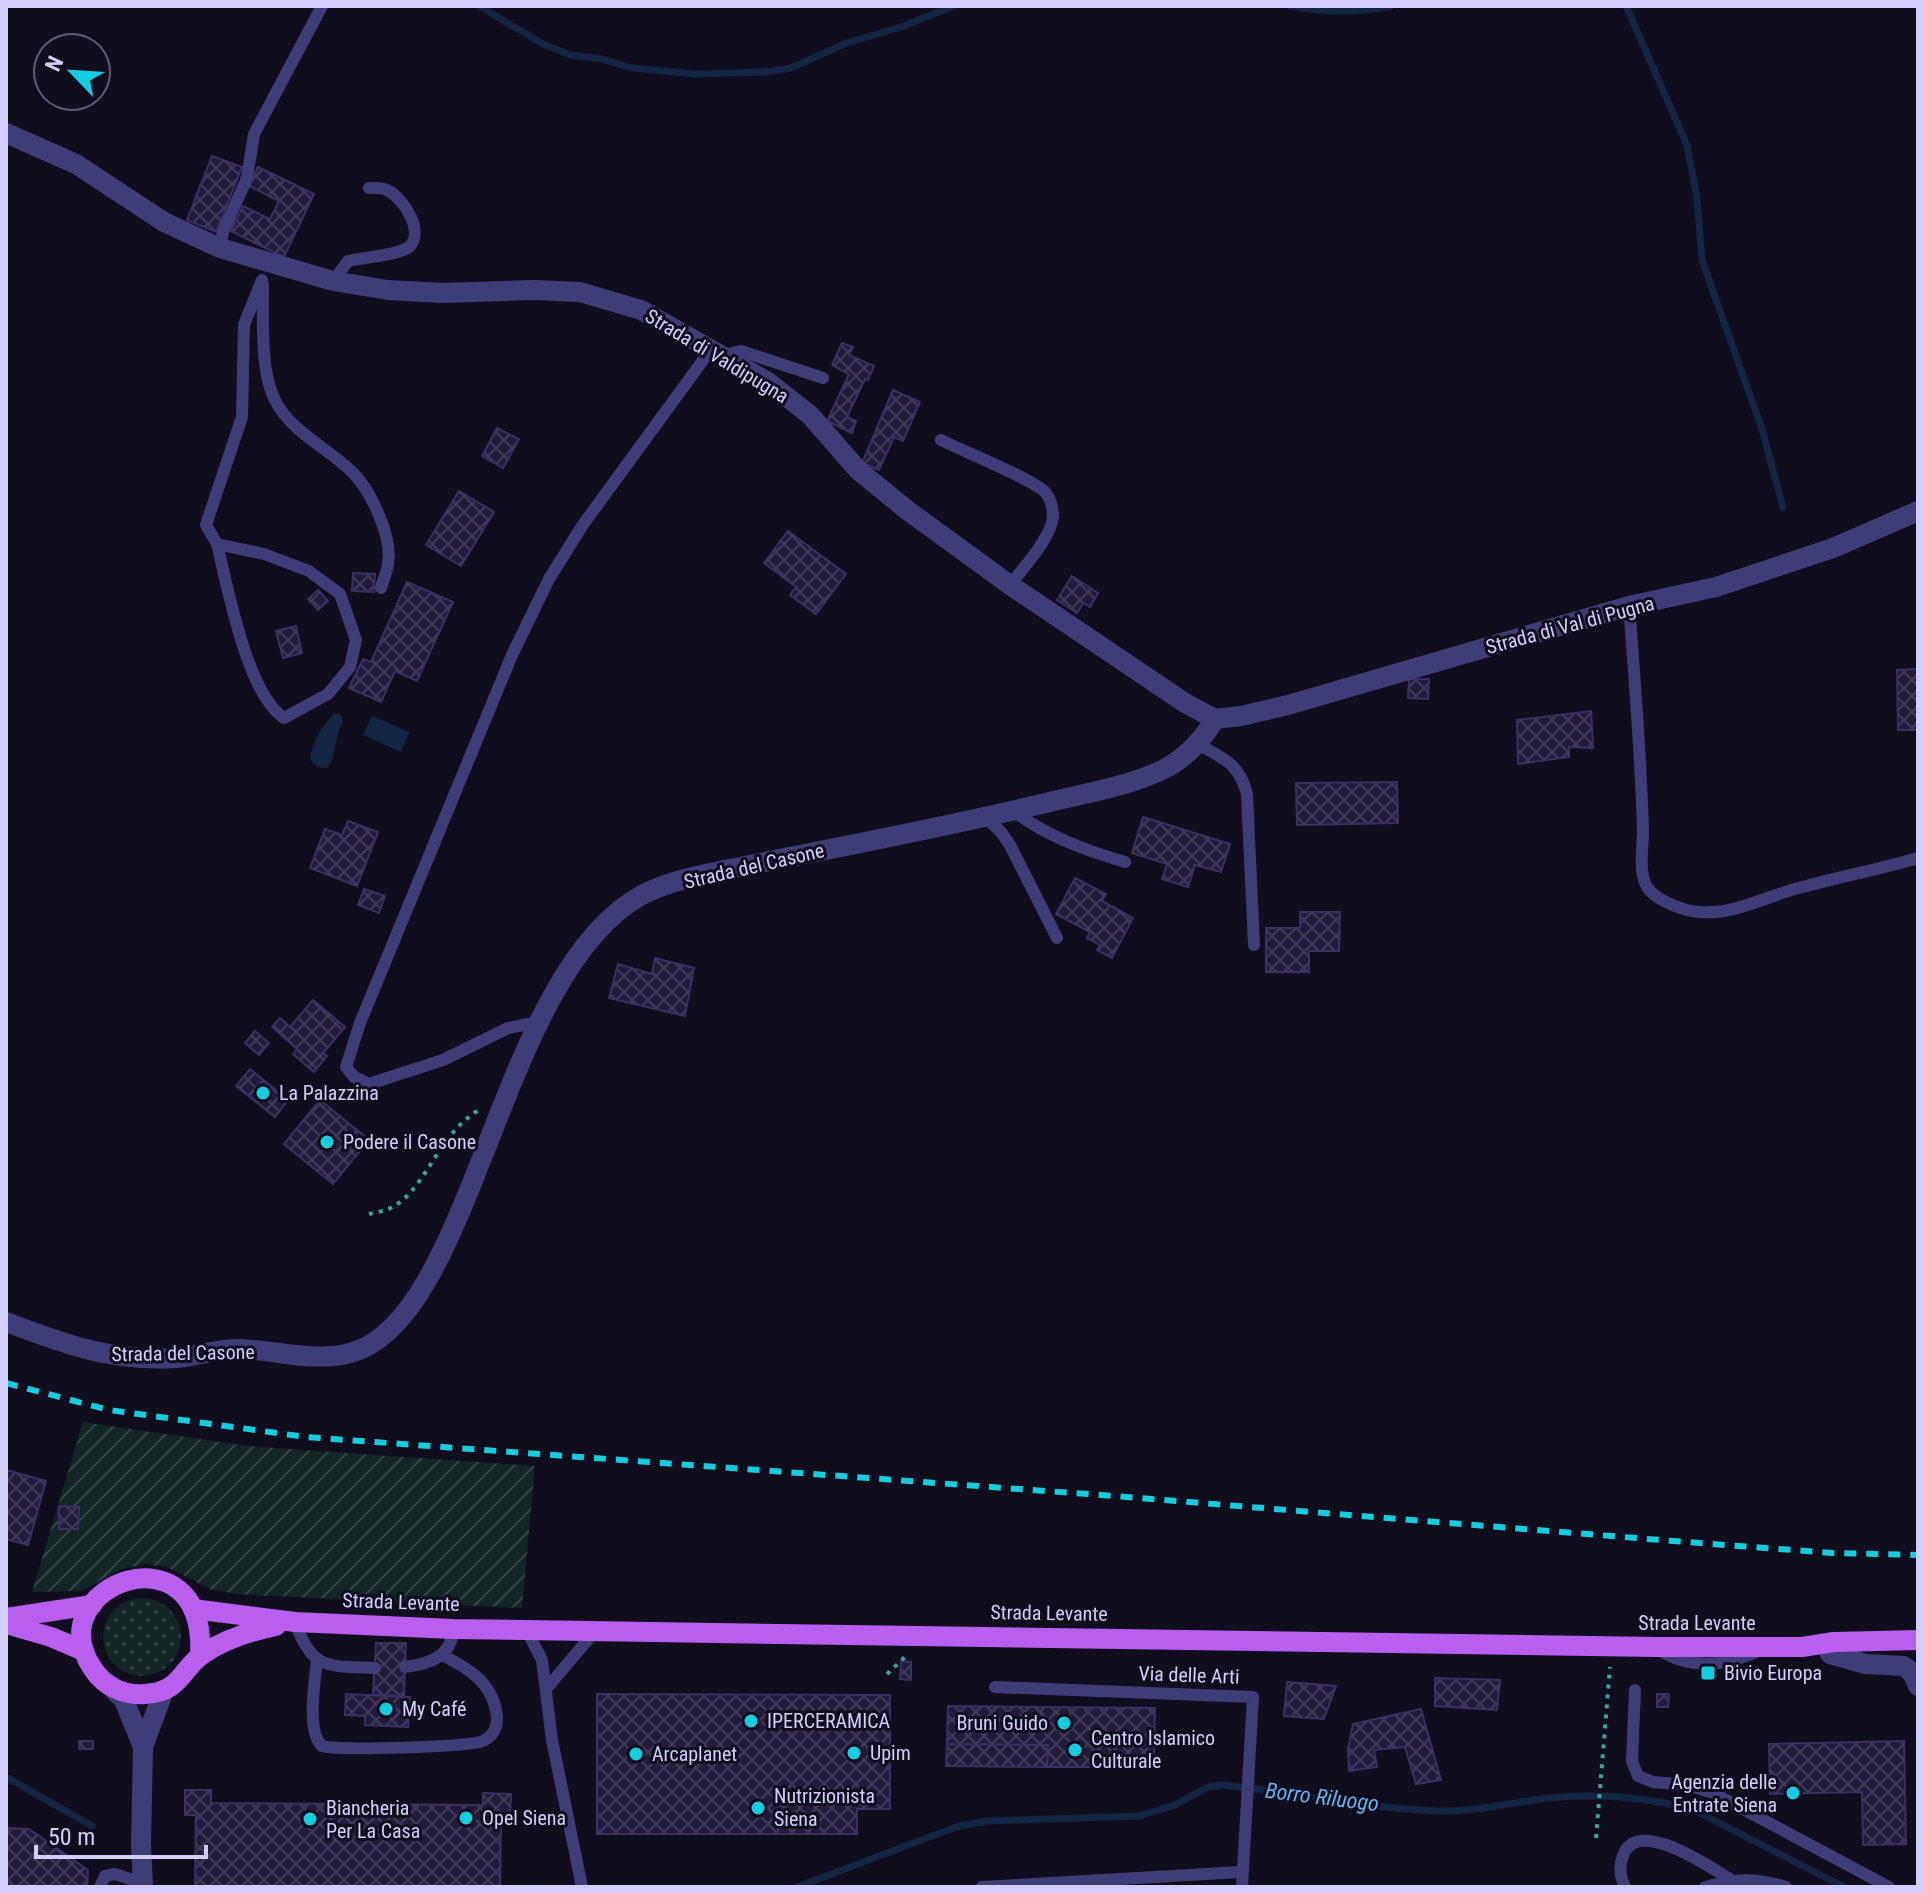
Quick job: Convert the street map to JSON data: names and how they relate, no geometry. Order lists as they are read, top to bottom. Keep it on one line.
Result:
{"streets":{"main road":["Strada Levante"],"street":["Strada di Valdipugna","Strada di Val di Pugna","Strada del Casone"],"lane":["Via delle Arti"]},"crossings":[["Strada di Valdipugna","Strada di Val di Pugna"],["Strada di Valdipugna","Strada del Casone"],["Strada di Val di Pugna","Strada del Casone"]],"water":["Borro Riluogo"],"places":{"other":["La Palazzina","Podere il Casone","My Café","IPERCERAMICA","Bruni Guido","Centro Islamico Culturale","Upim","Arcaplanet","Agenzia delle Entrate Siena","Nutrizionista Siena","Opel Siena","Biancheria Per La Casa"],"transit":["Bivio Europa"]},"scale_bar":"50 m","north":"top left"}
